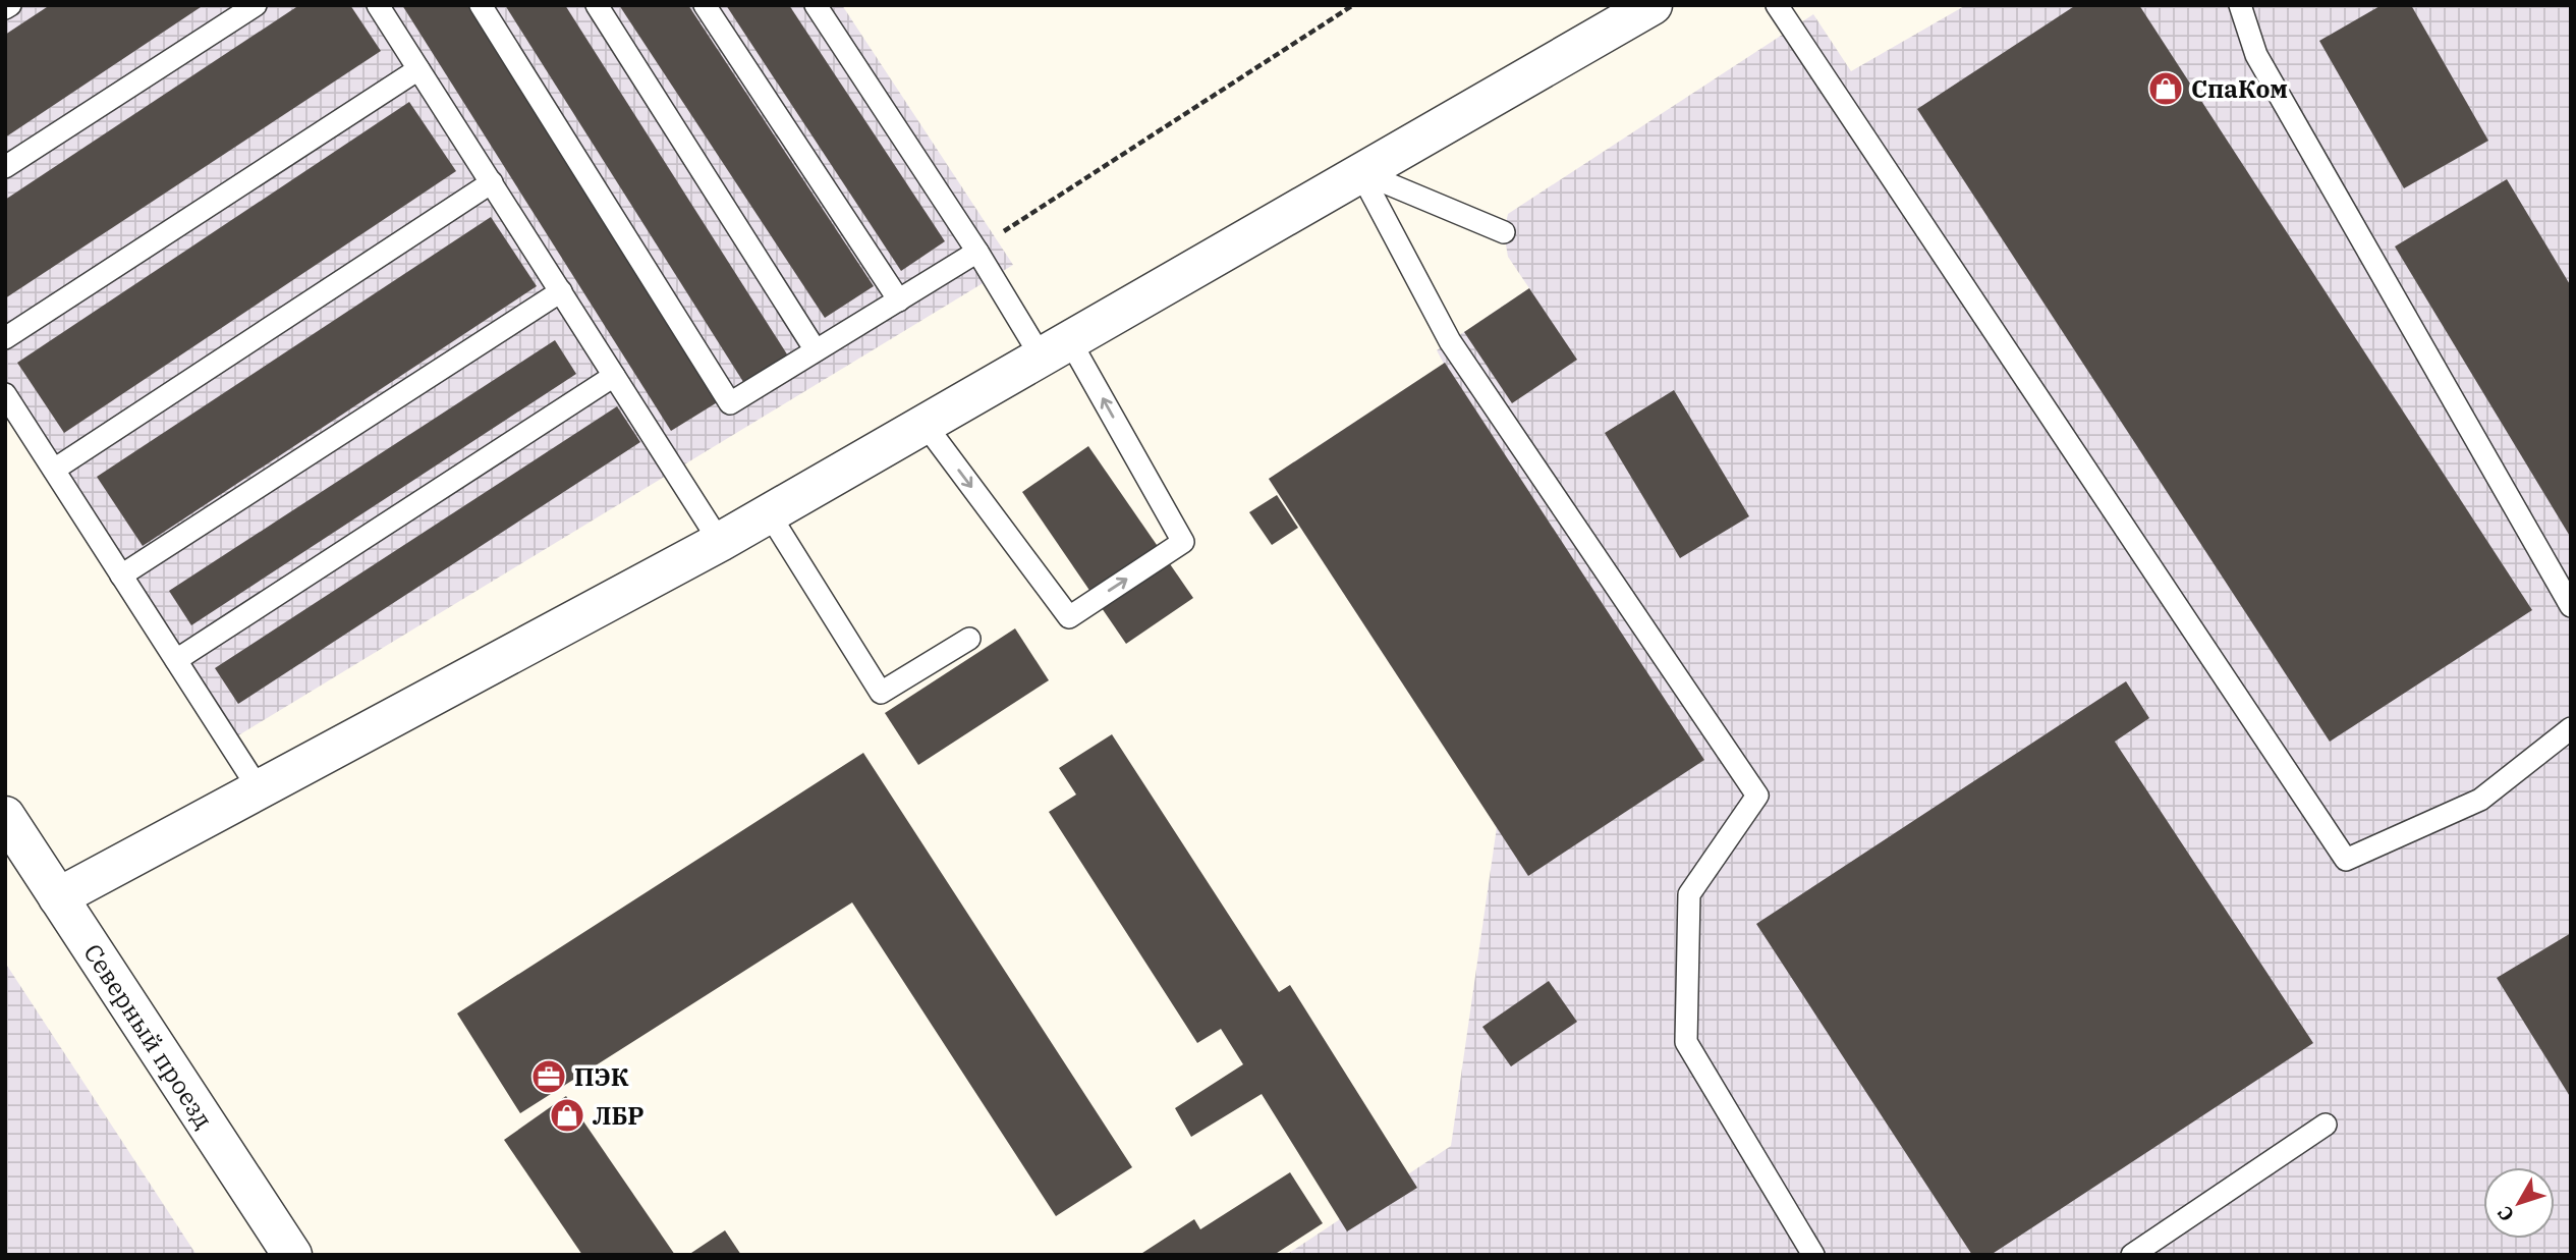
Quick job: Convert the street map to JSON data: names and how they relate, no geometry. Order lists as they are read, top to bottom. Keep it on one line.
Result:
{"streets":{"street":["Северный проезд"]},"places":{"shop":["СпаКом","ЛБР"],"office":["ПЭК"]},"north":"bottom left"}
